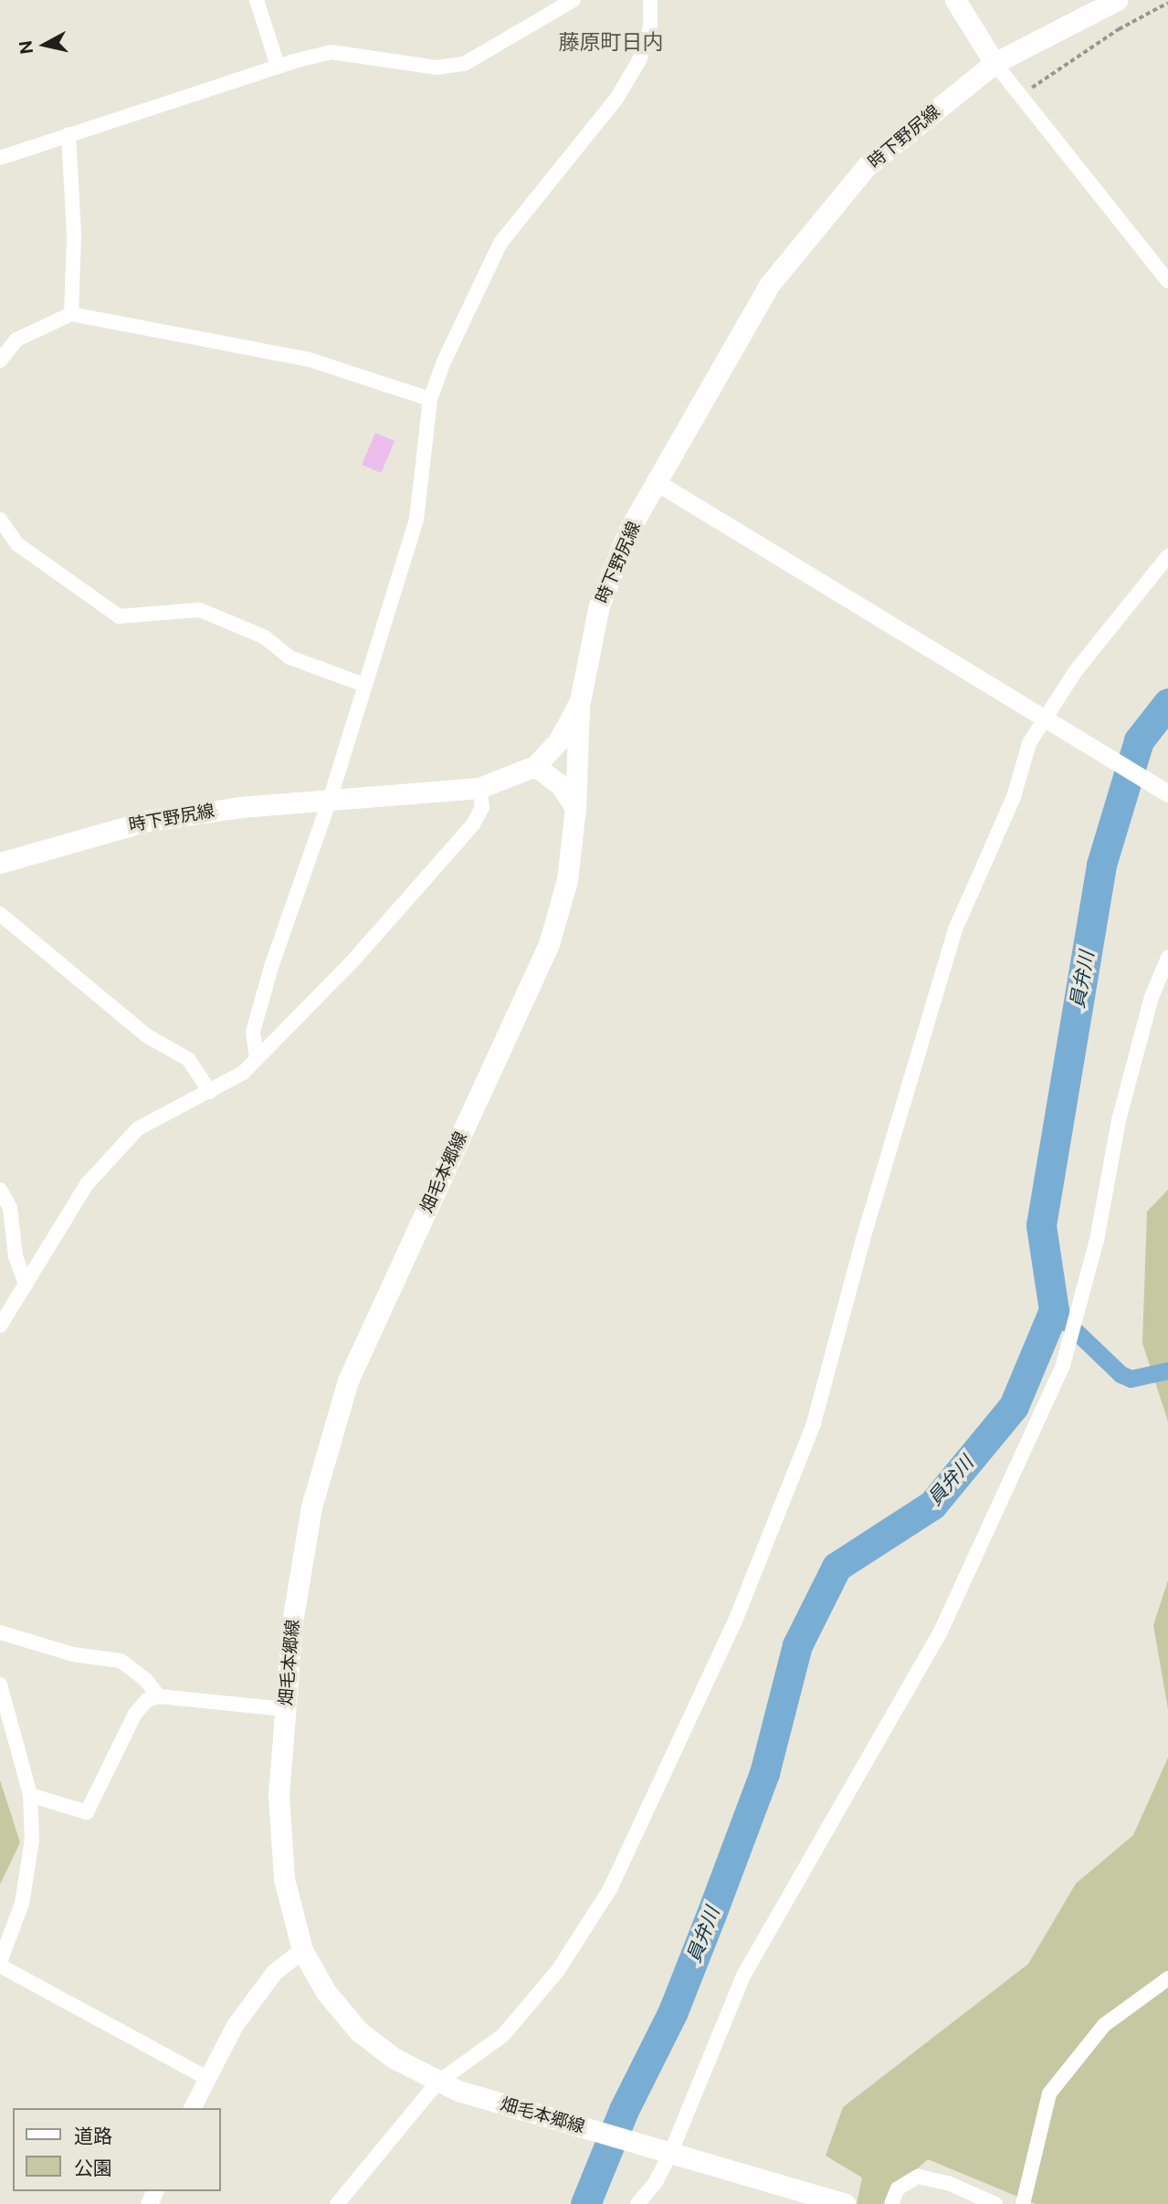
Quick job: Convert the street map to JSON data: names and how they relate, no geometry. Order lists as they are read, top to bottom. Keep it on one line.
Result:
{"streets":{"main road":["時下野尻線","畑毛本郷線"]},"crossings":[["時下野尻線","畑毛本郷線"]],"districts":["藤原町日内"],"water":["員弁川"],"legend":["道路","公園"],"north":"left"}
